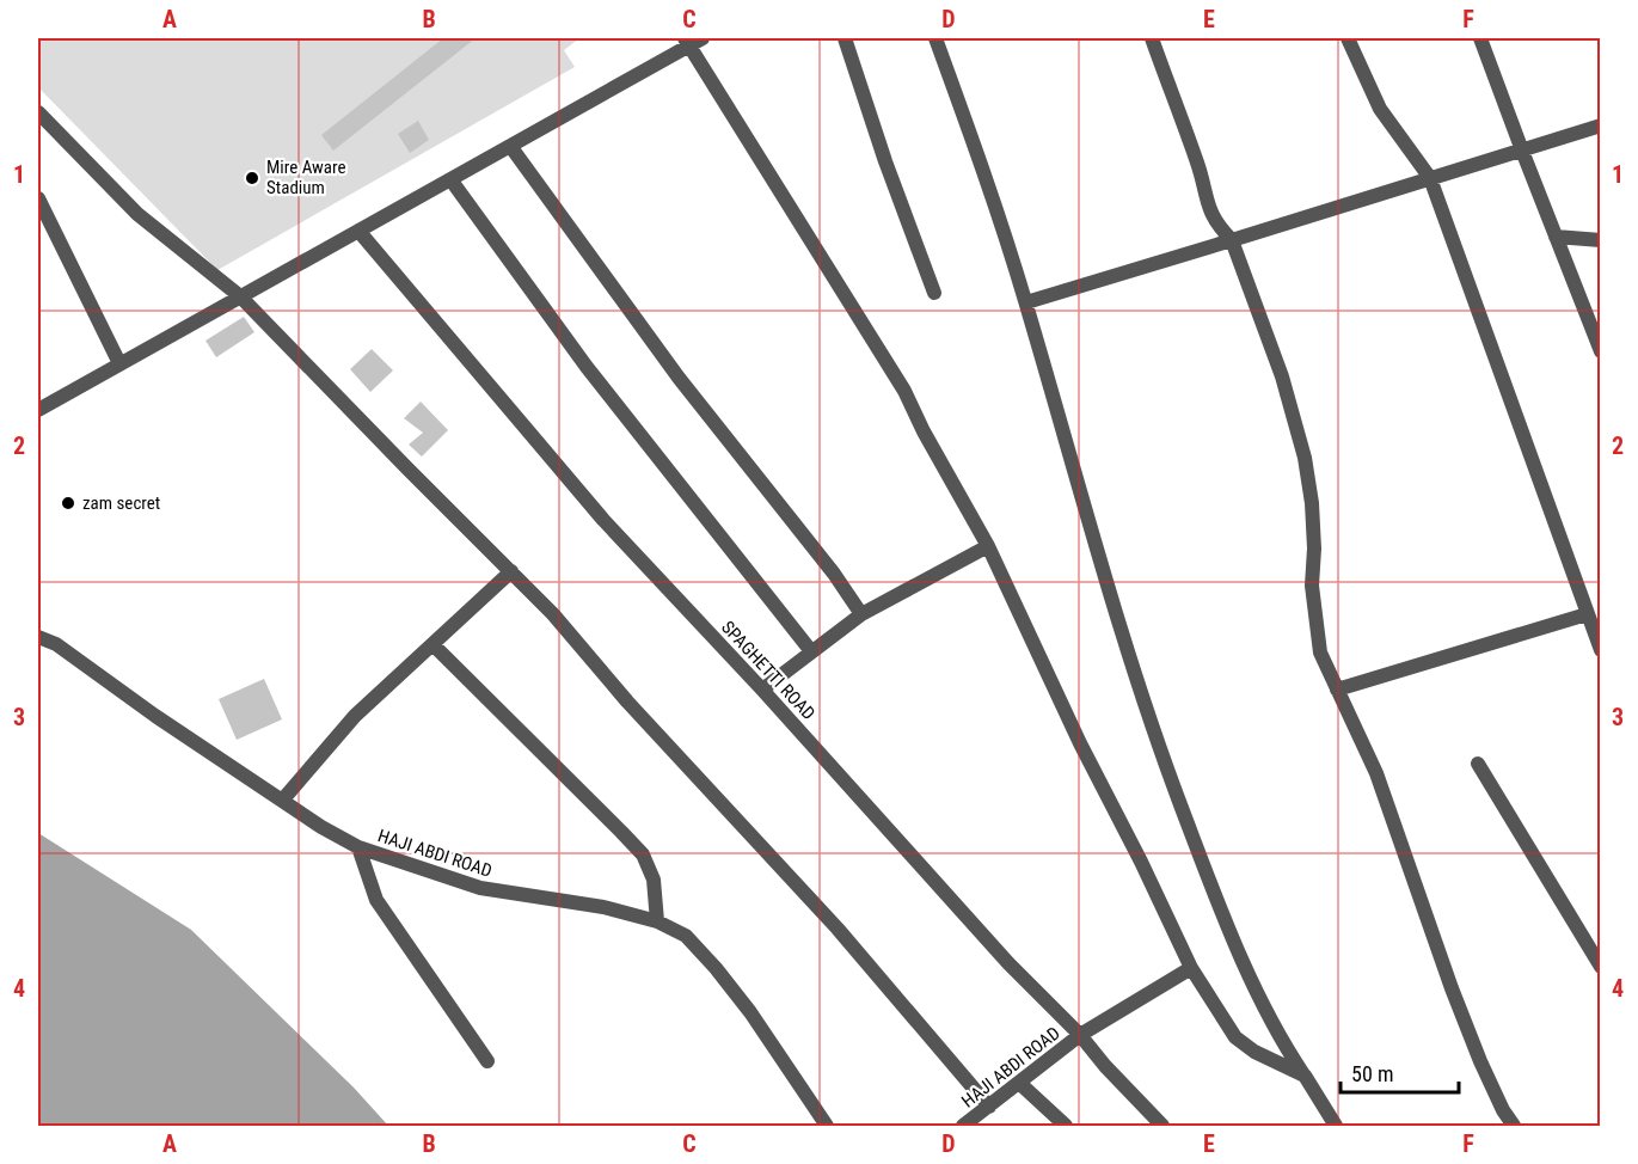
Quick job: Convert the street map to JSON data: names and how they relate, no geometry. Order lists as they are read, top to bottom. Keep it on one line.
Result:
{"streets":{"street":["SPAGHETTI ROAD","HAJI ABDI ROAD"]},"crossings":[["SPAGHETTI ROAD","HAJI ABDI ROAD"]],"places":["Mire Aware Stadium","zam secret"],"scale_bar":"50 m","grid":{"columns":["A","B","C","D","E","F"],"rows":["1","2","3","4"]}}
